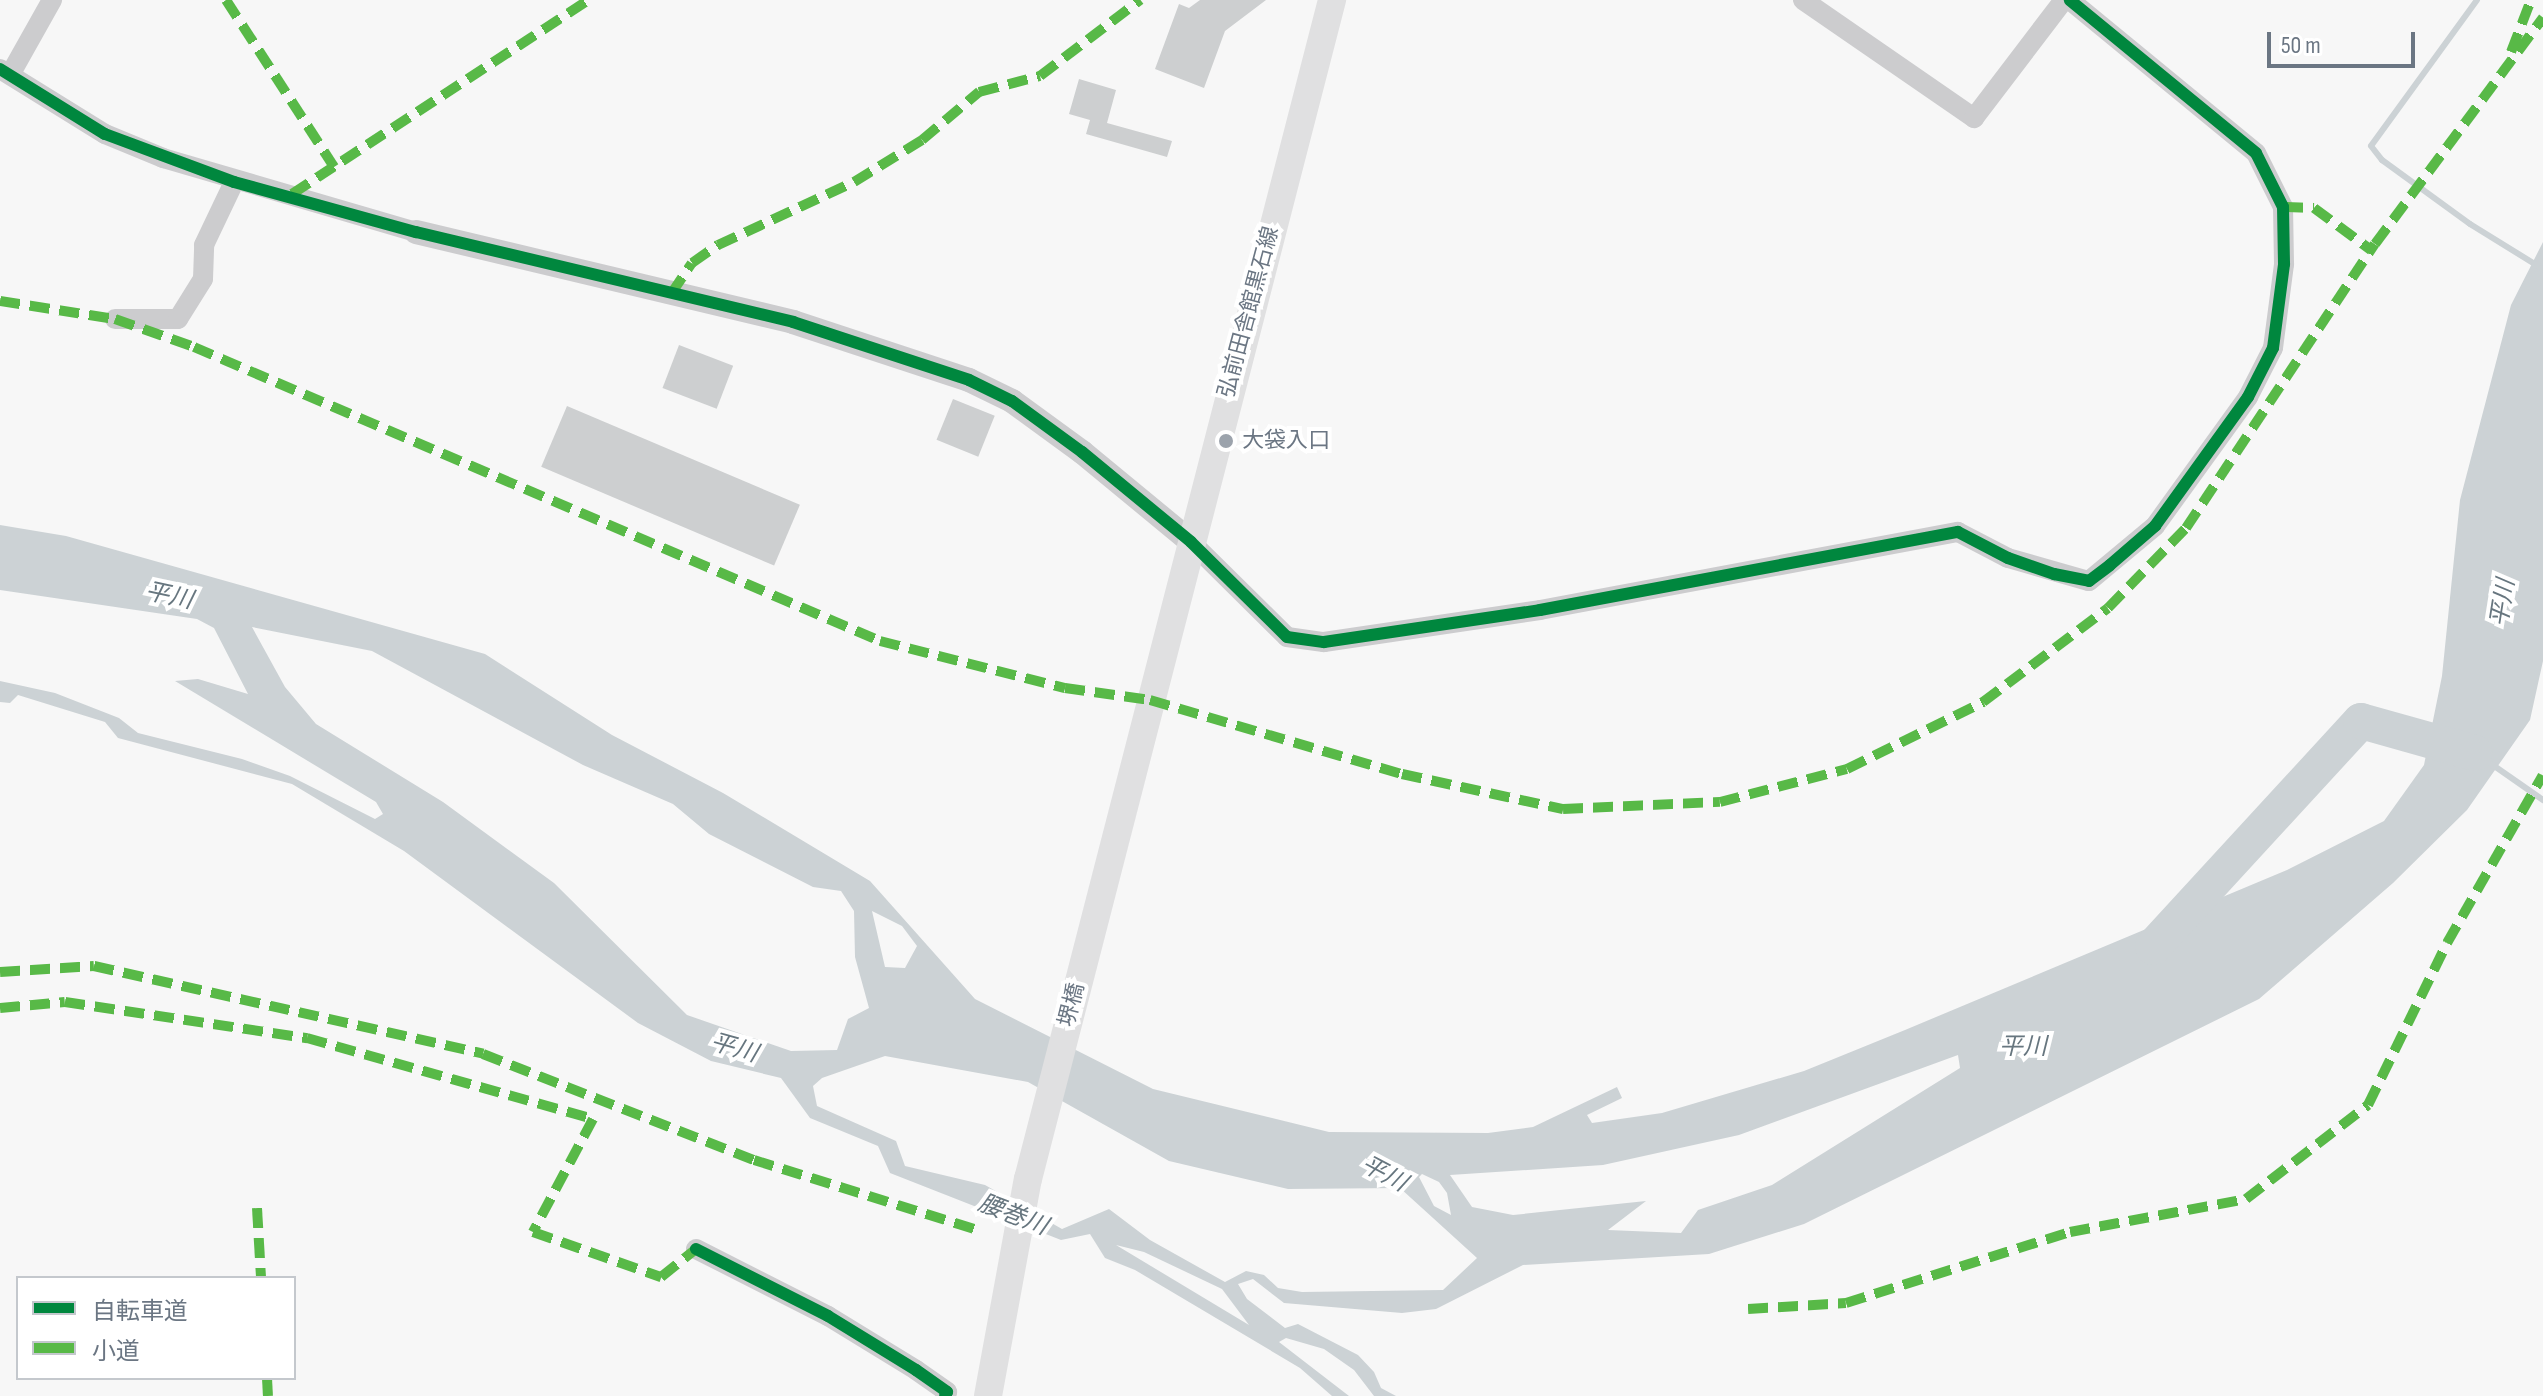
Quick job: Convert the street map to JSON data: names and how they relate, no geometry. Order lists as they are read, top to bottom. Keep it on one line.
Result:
{"streets":{"main road":["弘前田舎館黒石線","堺橋"]},"crossings":[["弘前田舎館黒石線","堺橋"]],"water":["平川","腰巻川"],"places":["大袋入口"],"legend":["自転車道","小道"],"scale_bar":"50 m"}
